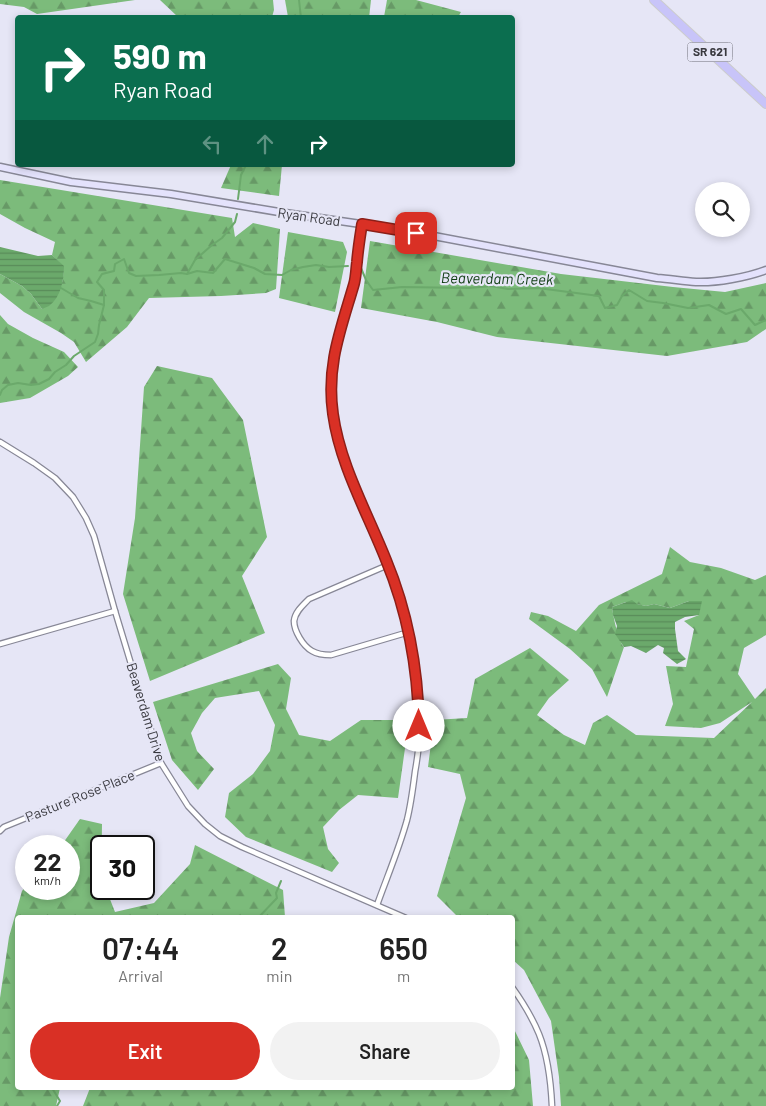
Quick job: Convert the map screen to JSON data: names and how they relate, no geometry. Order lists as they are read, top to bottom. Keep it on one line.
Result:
{"streets":{"main road":["SR 621","Ryan Road"],"street":["Beaverdam Drive","Pasture Rose Place"]},"crossings":[["Beaverdam Drive","Pasture Rose Place"]],"water":["Beaverdam Creek"],"page":{"turn":["590 m","Ryan Road"],"speed":"22 km/h","limit":"30","eta":["07:44","Arrival","2","min","650","m"],"buttons":["Exit","Share"]}}
